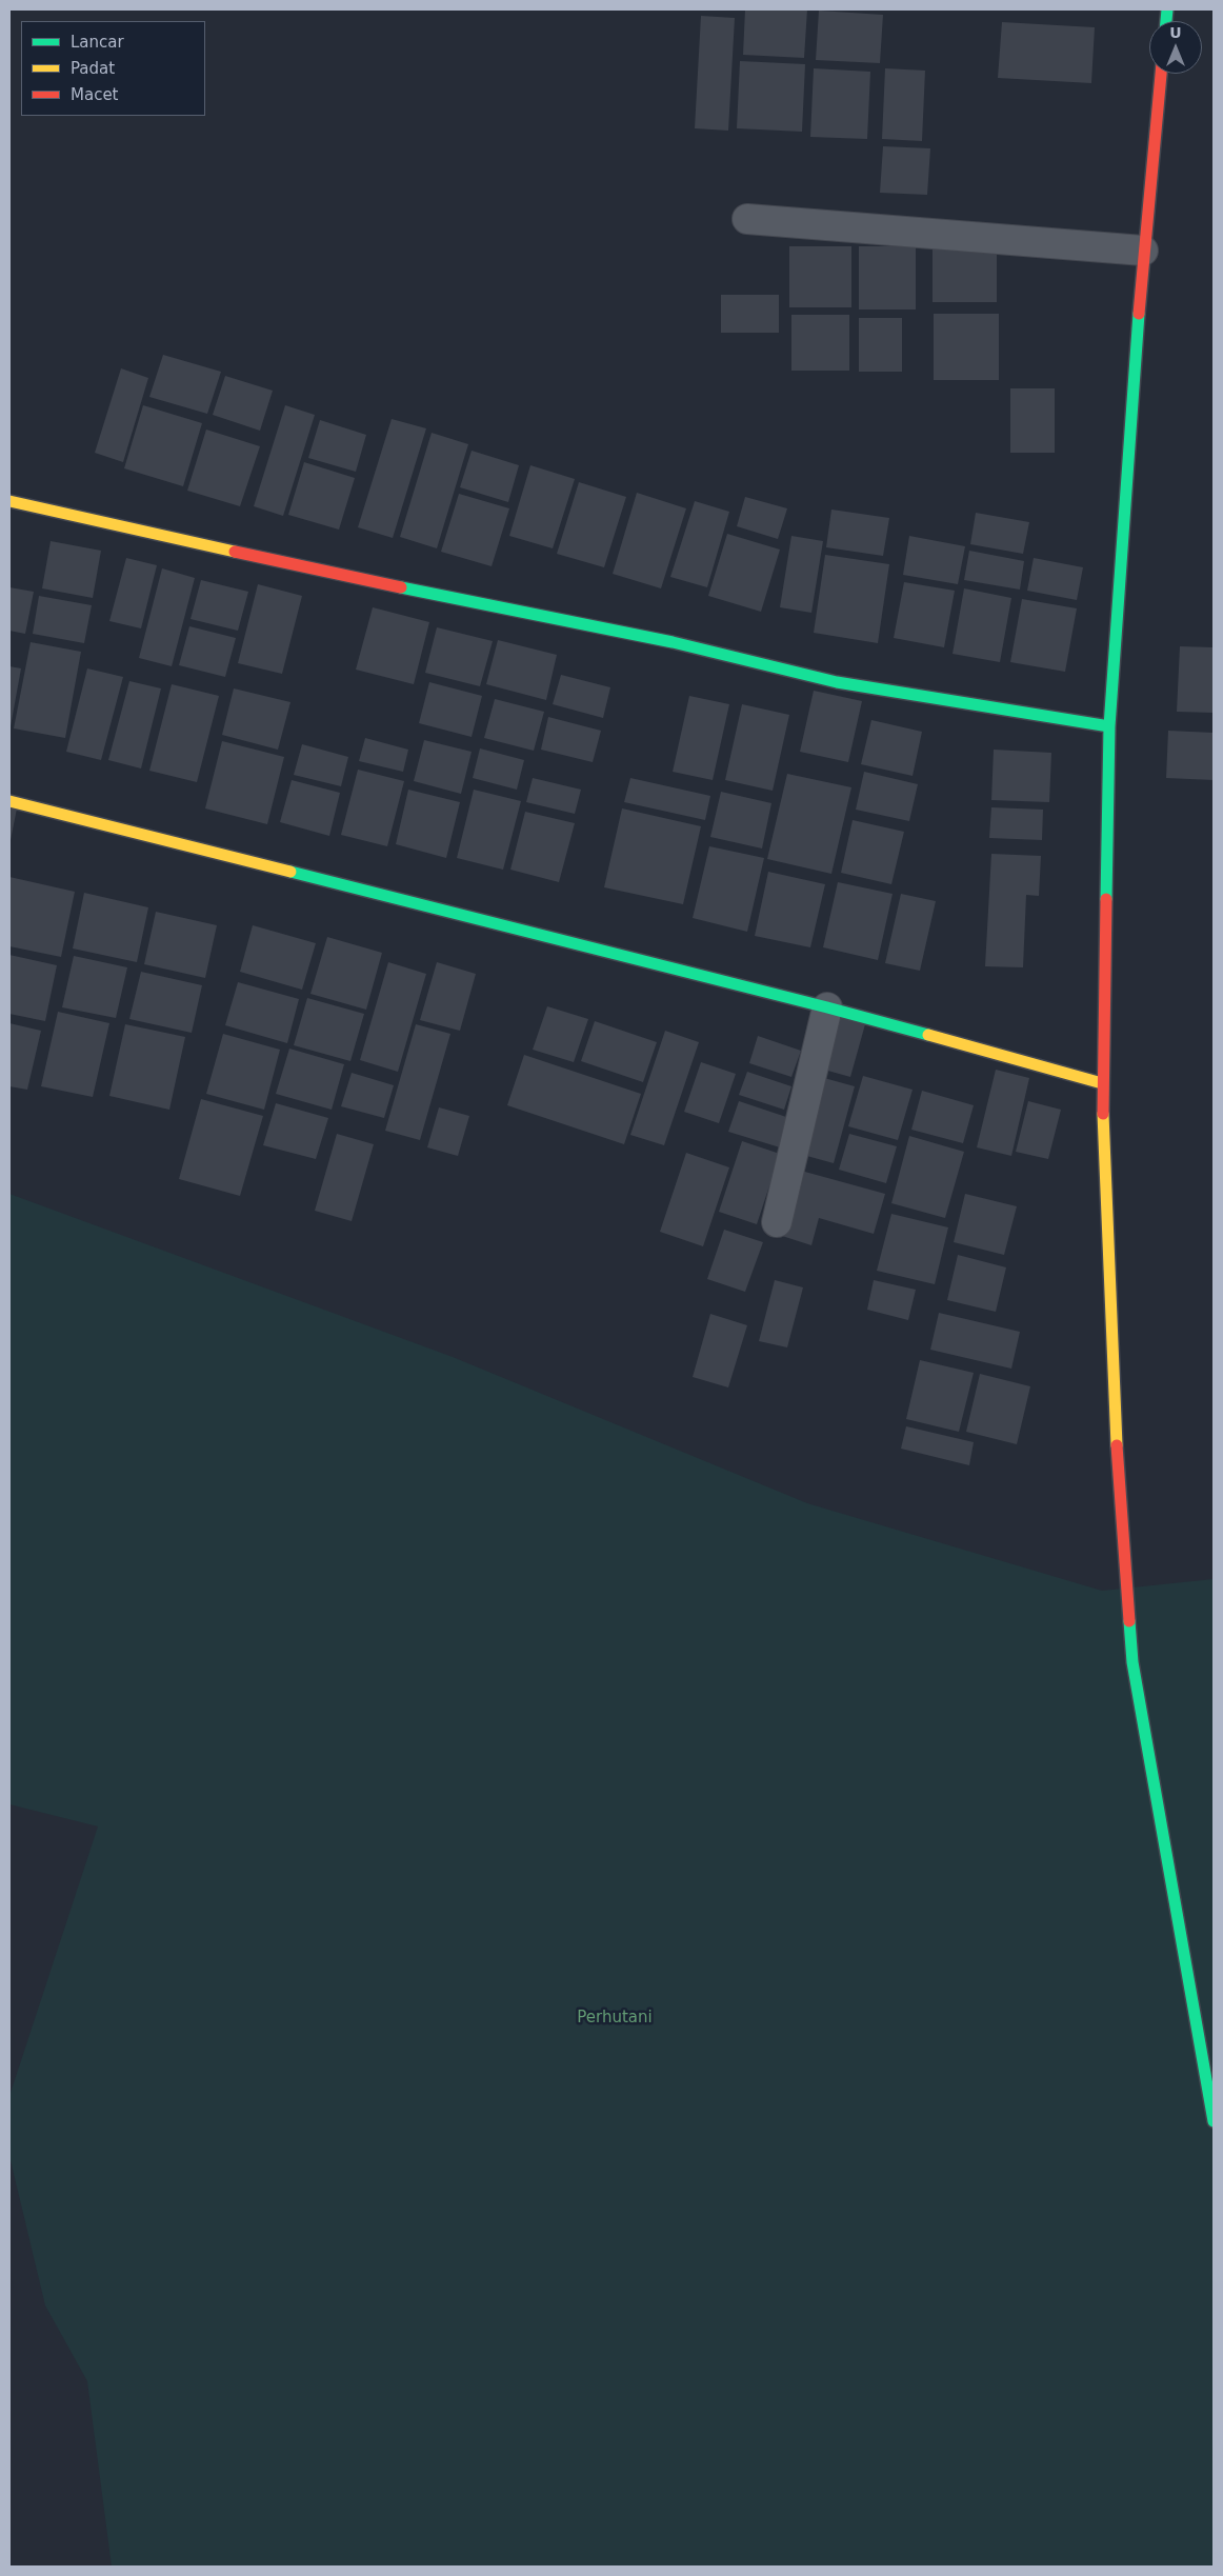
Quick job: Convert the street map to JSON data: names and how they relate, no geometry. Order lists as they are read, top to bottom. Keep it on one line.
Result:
{"parks":["Perhutani"],"legend":["Lancar","Padat","Macet"],"north":"top"}
